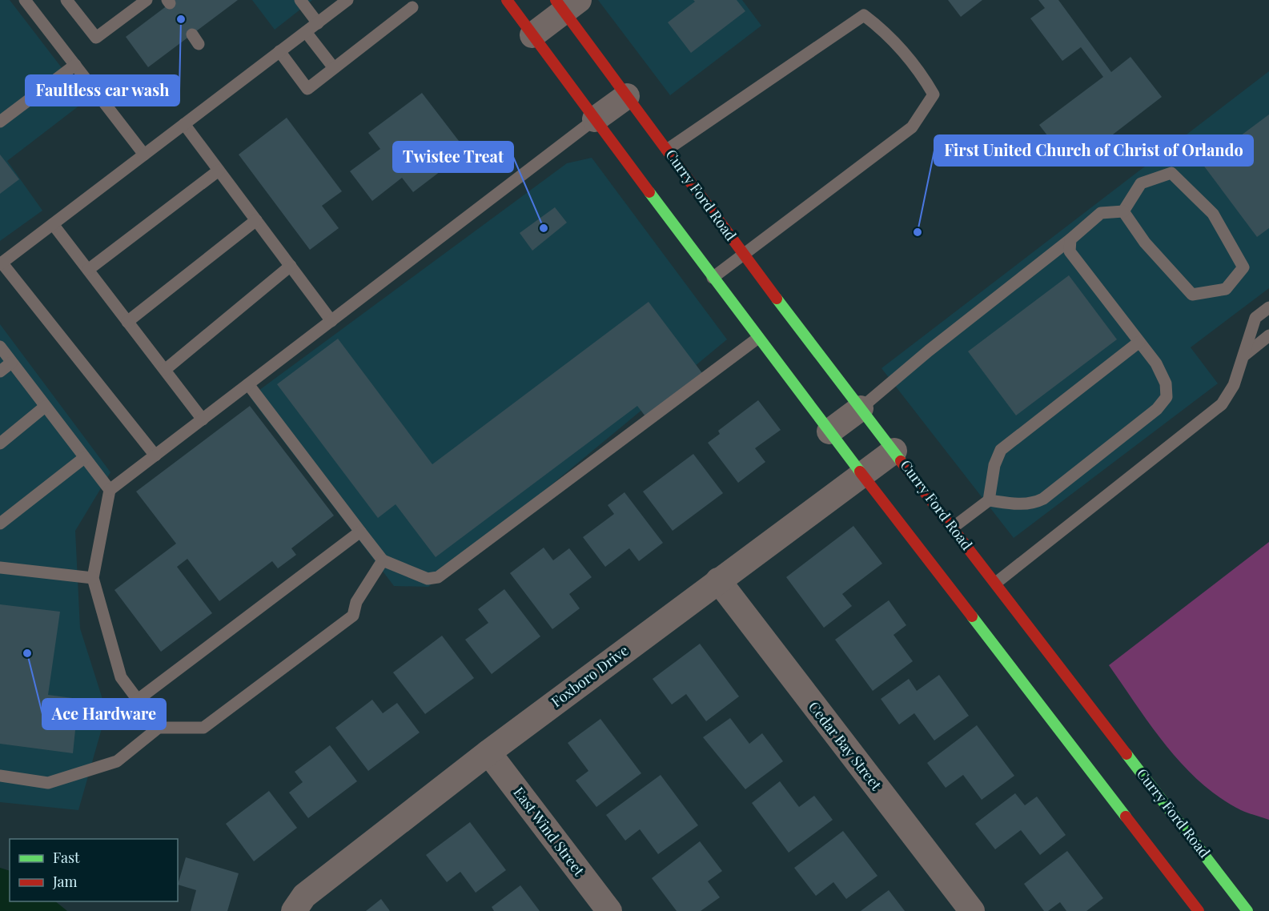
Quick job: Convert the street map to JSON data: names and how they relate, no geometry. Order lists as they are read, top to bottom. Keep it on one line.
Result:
{"streets":{"main road":["Curry Ford Road"],"street":["Foxboro Drive","Cedar Bay Street","East Wind Street"]},"crossings":[["Curry Ford Road","Foxboro Drive"],["Foxboro Drive","Cedar Bay Street"],["Foxboro Drive","East Wind Street"]],"places":["Faultless car wash","Twistee Treat","First United Church of Christ of Orlando","Ace Hardware"],"legend":["Fast","Jam"]}
